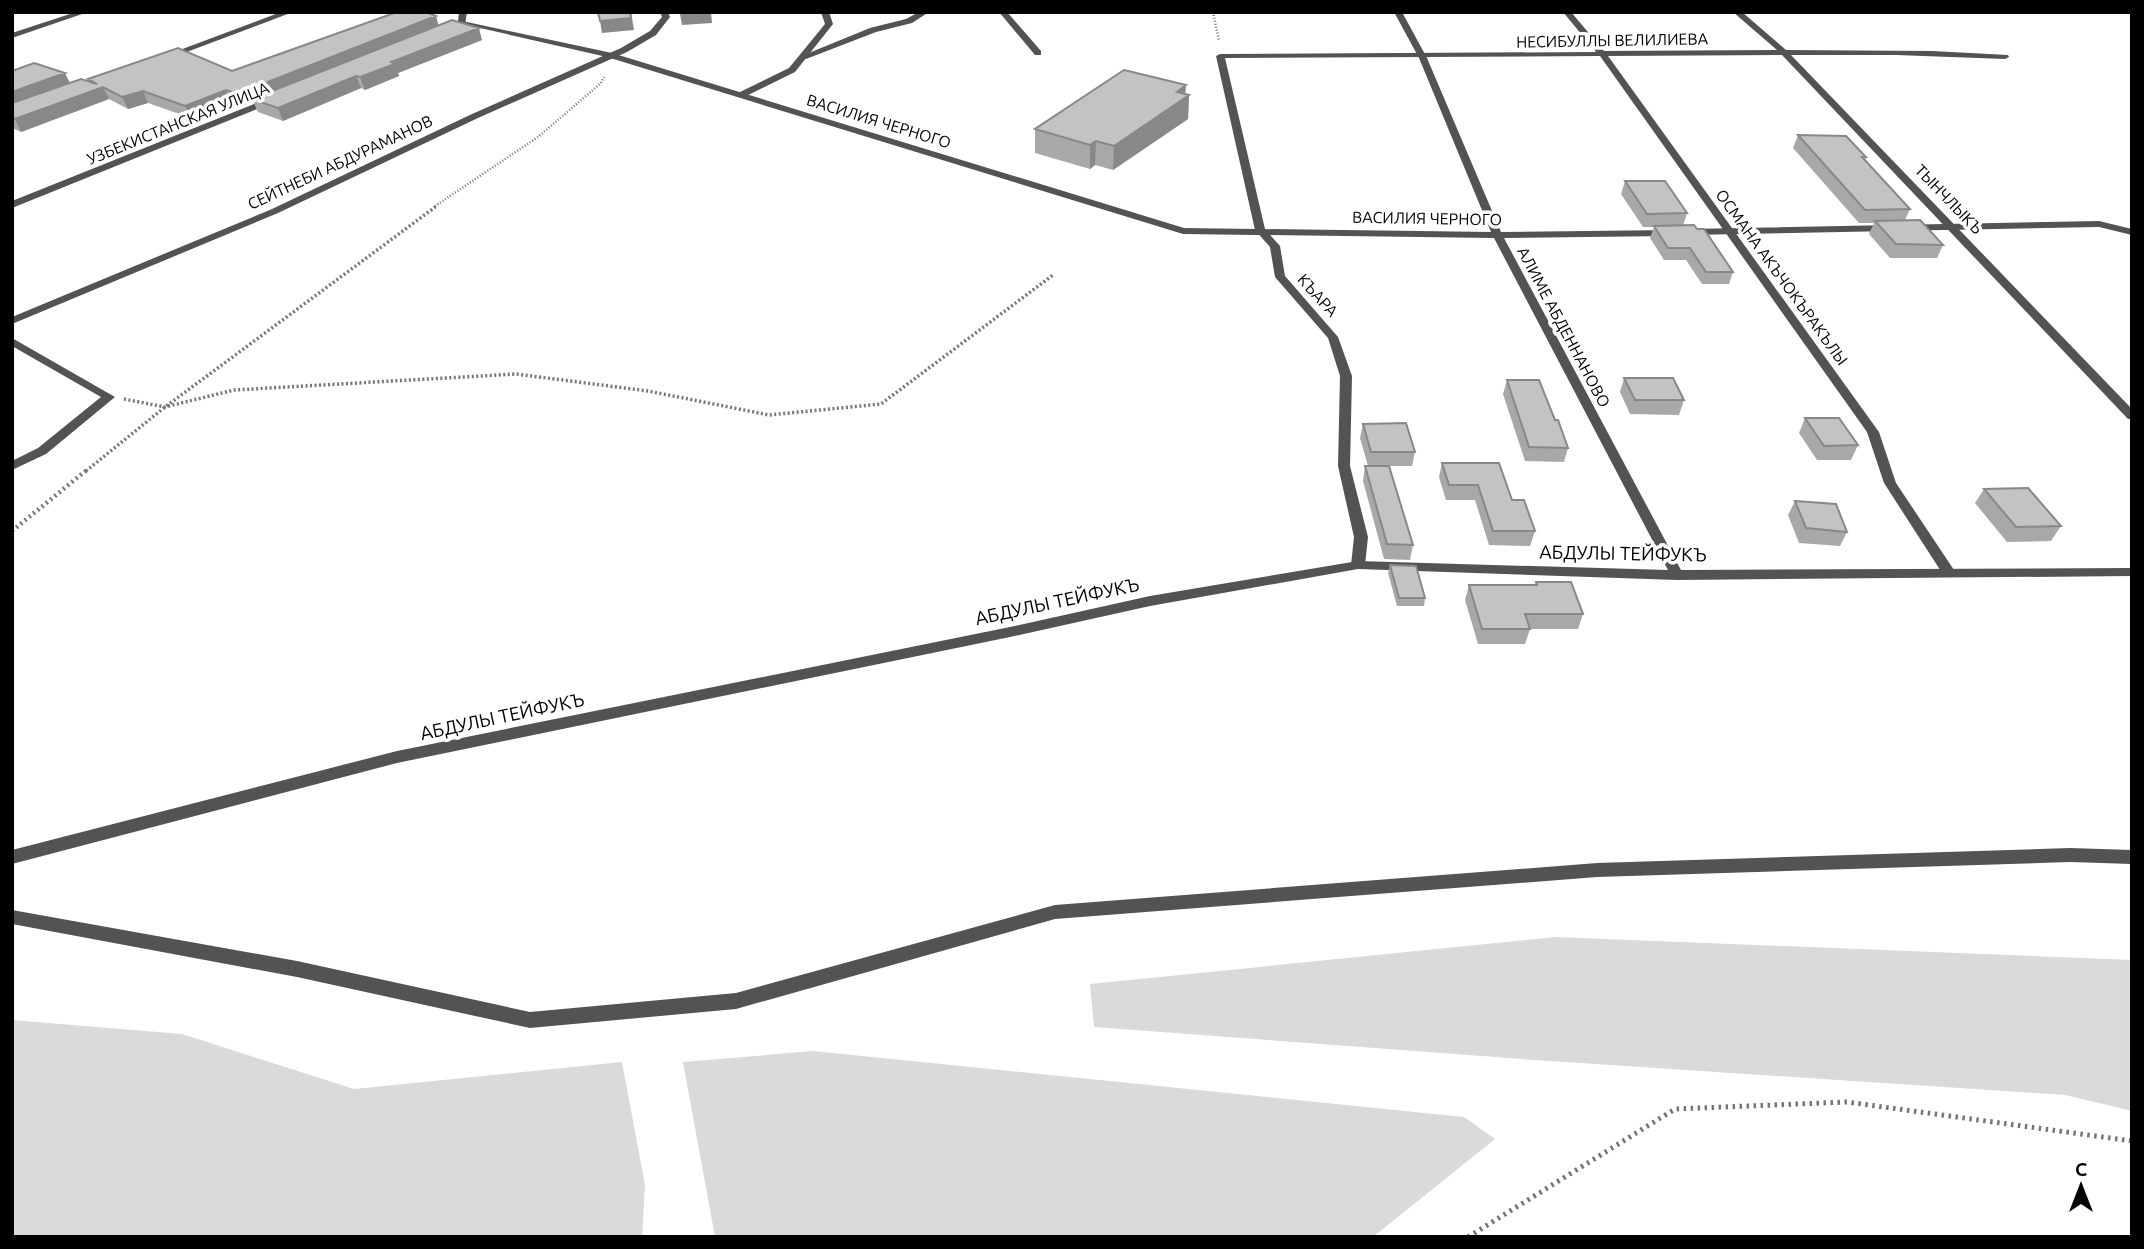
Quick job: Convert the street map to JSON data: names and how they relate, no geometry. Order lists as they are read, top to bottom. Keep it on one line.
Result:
{"streets":{"street":["НЕСИБУЛЛЫ ВЕЛИЛИЕВА","ВАСИЛИЯ ЧЕРНОГО","УЗБЕКИСТАНСКАЯ УЛИЦА","СЕЙТНЕБИ АБДУРАМАНОВ","ТЫНЧЛЫКЪ","ОСМАНА АКЪЧОКЪРАКЪЛЫ","КЪАРА","АЛИМЕ АБДЕННАНОВО","АБДУЛЫ ТЕЙФУКЪ"]},"crossings":[["НЕСИБУЛЛЫ ВЕЛИЛИЕВА","ТЫНЧЛЫКЪ"],["НЕСИБУЛЛЫ ВЕЛИЛИЕВА","ОСМАНА АКЪЧОКЪРАКЪЛЫ"],["НЕСИБУЛЛЫ ВЕЛИЛИЕВА","КЪАРА"],["НЕСИБУЛЛЫ ВЕЛИЛИЕВА","АЛИМЕ АБДЕННАНОВО"],["ВАСИЛИЯ ЧЕРНОГО","СЕЙТНЕБИ АБДУРАМАНОВ"],["ВАСИЛИЯ ЧЕРНОГО","ТЫНЧЛЫКЪ"],["ВАСИЛИЯ ЧЕРНОГО","ОСМАНА АКЪЧОКЪРАКЪЛЫ"],["ВАСИЛИЯ ЧЕРНОГО","КЪАРА"],["ВАСИЛИЯ ЧЕРНОГО","АЛИМЕ АБДЕННАНОВО"],["ОСМАНА АКЪЧОКЪРАКЪЛЫ","АБДУЛЫ ТЕЙФУКЪ"],["КЪАРА","АБДУЛЫ ТЕЙФУКЪ"],["АЛИМЕ АБДЕННАНОВО","АБДУЛЫ ТЕЙФУКЪ"]],"north":"top"}
